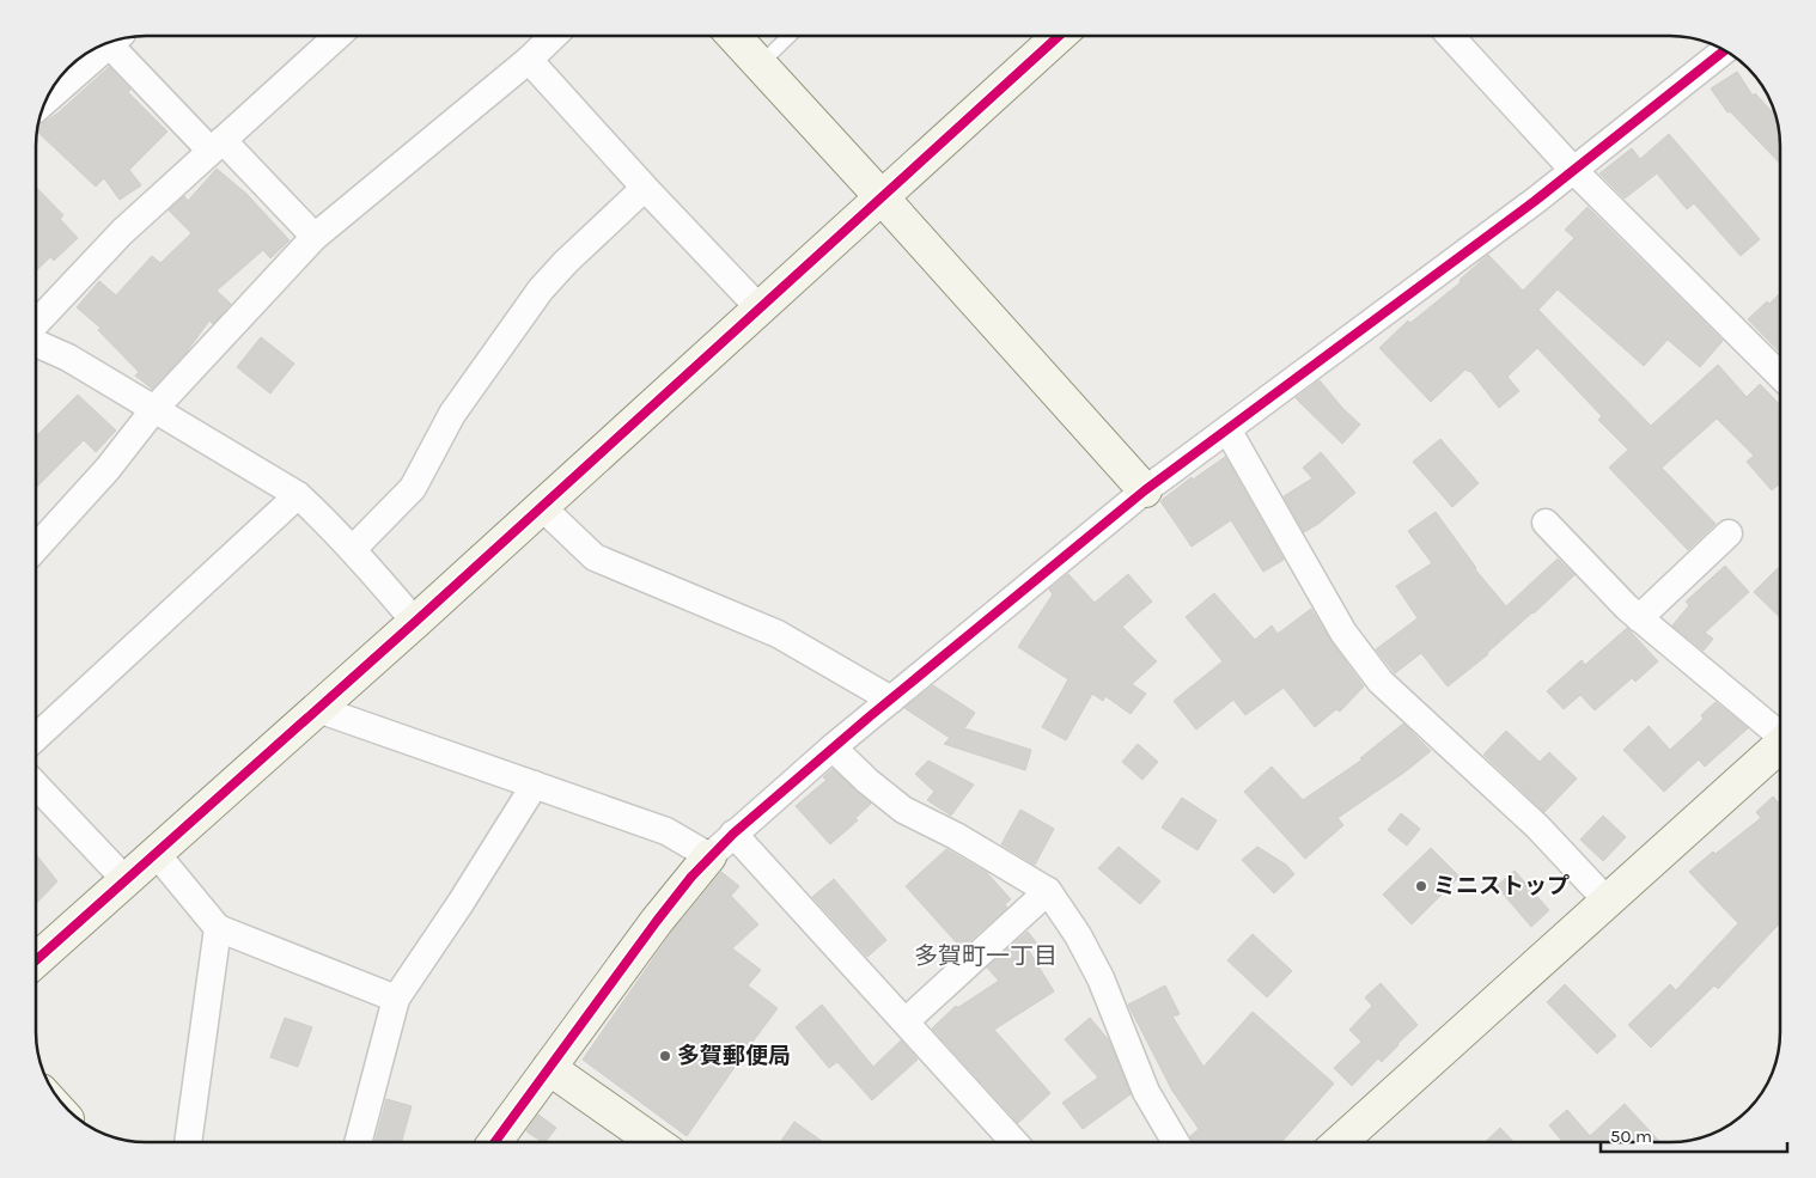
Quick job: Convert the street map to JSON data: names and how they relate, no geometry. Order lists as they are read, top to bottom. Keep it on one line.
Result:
{"districts":["多賀町一丁目"],"places":["ミニストップ","多賀郵便局"],"scale_bar":"50 m"}
